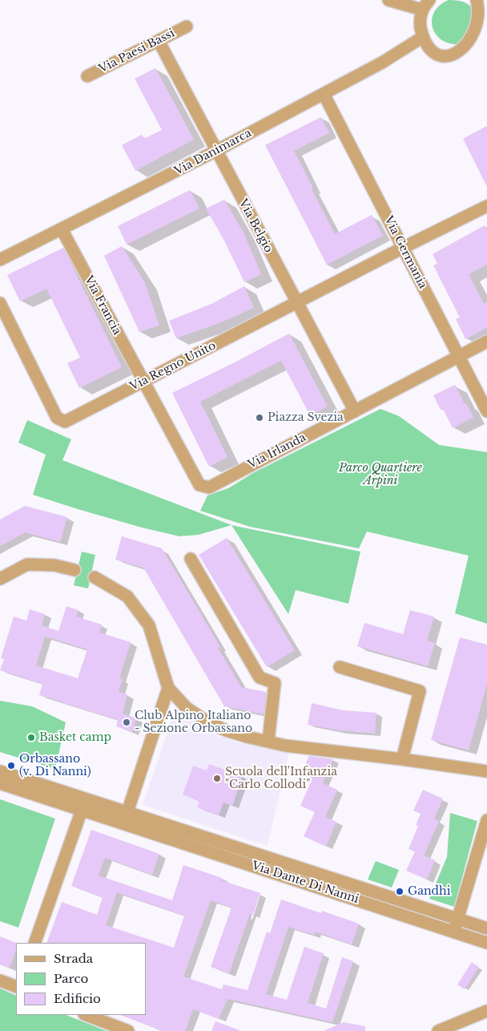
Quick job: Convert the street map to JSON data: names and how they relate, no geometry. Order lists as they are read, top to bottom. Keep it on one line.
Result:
{"streets":{"street":["Via Paesi Bassi","Via Danimarca","Via Belgio","Via Germania","Via Francia","Via Regno Unito","Via Irlanda","Via Dante Di Nanni"]},"crossings":[["Via Paesi Bassi","Via Belgio"],["Via Danimarca","Via Belgio"],["Via Danimarca","Via Germania"],["Via Danimarca","Via Francia"],["Via Belgio","Via Regno Unito"],["Via Belgio","Via Irlanda"],["Via Germania","Via Regno Unito"],["Via Germania","Via Irlanda"],["Via Francia","Via Regno Unito"],["Via Francia","Via Irlanda"],["Via Regno Unito","Via Irlanda"]],"parks":["Parco Quartiere Arpini"],"places":["Piazza Svezia","Club Alpino Italiano - Sezione Orbassano","Basket camp","Orbassano (v. Di Nanni)","Scuola dell'Infanzia \"Carlo Collodi\"","Gandhi"],"legend":["Strada","Parco","Edificio"]}
